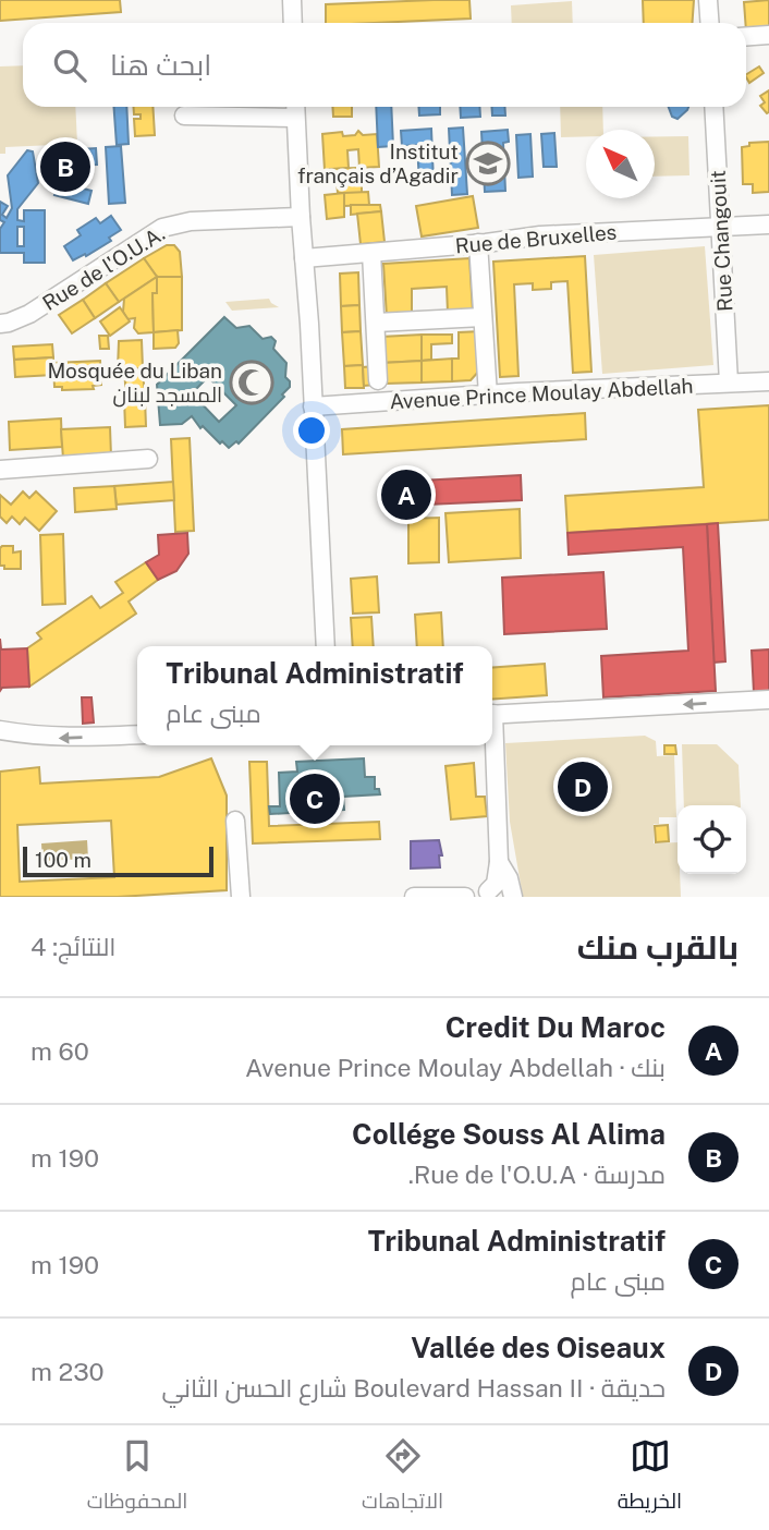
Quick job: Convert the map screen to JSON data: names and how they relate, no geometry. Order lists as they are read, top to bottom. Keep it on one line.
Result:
{"streets":{"street":["Rue de Bruxelles","Rue Changouit","Rue de l'O.U.A.","Avenue Prince Moulay Abdellah"]},"crossings":[["Rue de Bruxelles","Rue Changouit"],["Rue Changouit","Avenue Prince Moulay Abdellah"]],"places":{"school or university":["Institut français d’Agadir"],"mosque":["Mosquée du Liban المسجد لبنان"]},"scale_bar":"100 m","north":"top left","page":{"search":"ابحث هنا","pins":["B","A","D","C"],"popup":["Tribunal Administratif","مبنى عام"],"scale":"100 m","heading":["بالقرب منك","النتائج: 4"],"list":[{"mark":"A","name":"Credit Du Maroc","note":"بنك · Avenue Prince Moulay Abdellah","value":"60 m"},{"mark":"B","name":"Collége Souss Al Alima","note":"مدرسة · Rue de l'O.U.A.","value":"190 m"},{"mark":"C","name":"Tribunal Administratif","note":"مبنى عام","value":"190 m"},{"mark":"D","name":"Vallée des Oiseaux","note":"حديقة · Boulevard Hassan II شارع الحسن الثاني","value":"230 m"}],"nav":["الخريطة","الاتجاهات","المحفوظات"]}}
